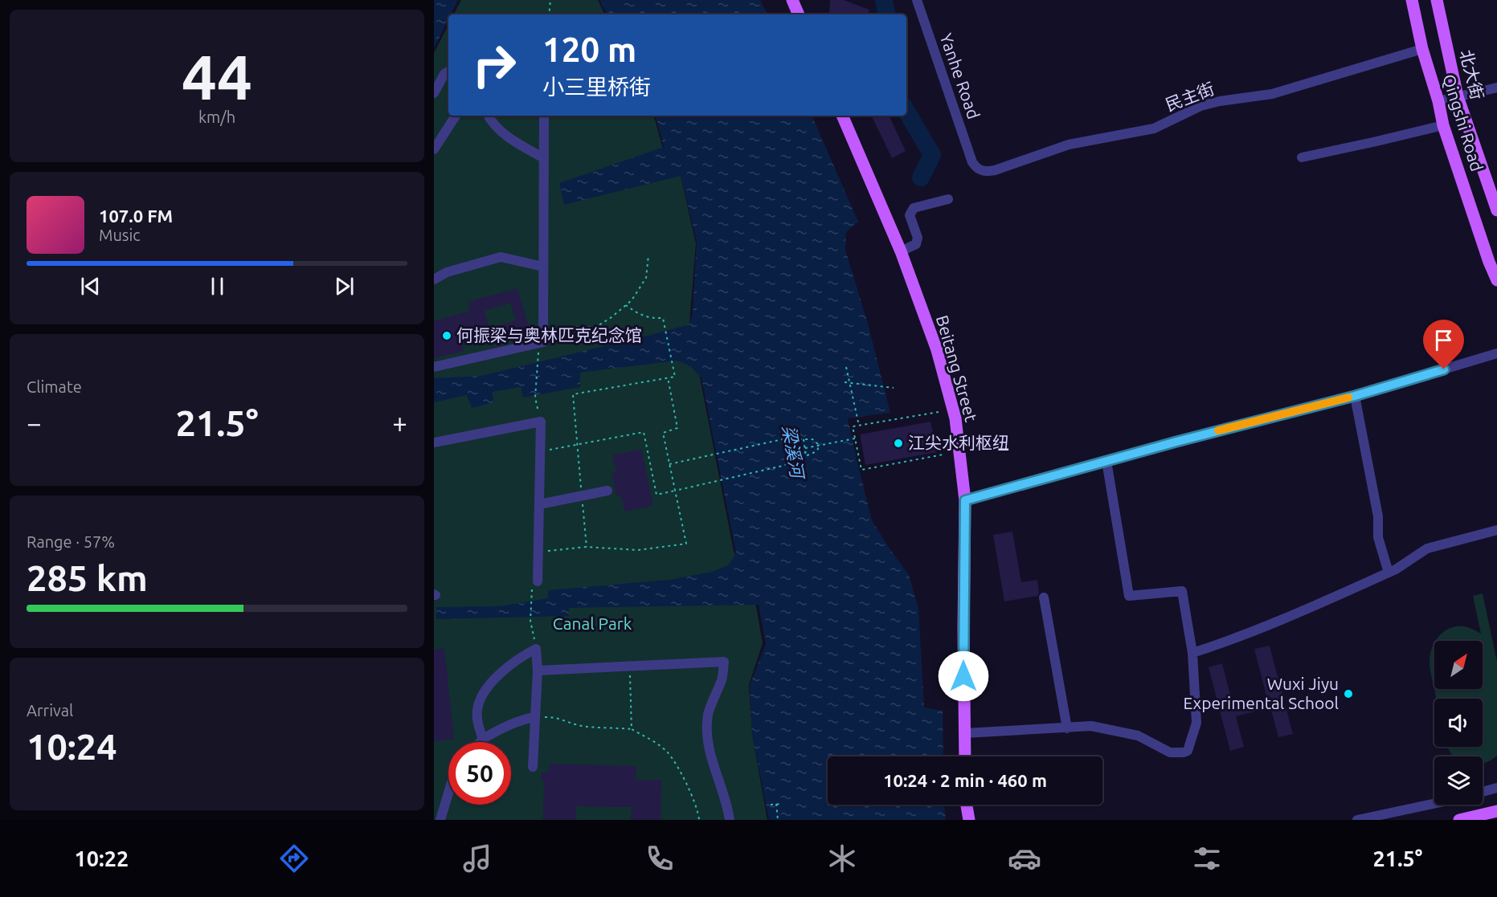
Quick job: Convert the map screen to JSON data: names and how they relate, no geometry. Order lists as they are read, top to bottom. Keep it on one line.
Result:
{"streets":{"main road":["北大街","Qingshi Road","Beitang Street"],"street":["Yanhe Road","民主街"]},"crossings":[["Yanhe Road","民主街"],["民主街","Qingshi Road"]],"water":["梁溪河"],"parks":["Canal Park"],"places":["何振梁与奥林匹克纪念馆","江尖水利枢纽","Wuxi Jiyu Experimental School"],"north":"top right","page":{"tile":[["44","km/h"],"Climate",["Range · 57%","285 km"],["Arrival","10:24"]],"turn":["120 m","小三里桥街"],"song":["107.0 FM","Music"],"heat":["−","21.5°","+"],"limit":"50","trip":"10:24 · 2 min · 460 m","tabs":["10:22","21.5°"]}}
